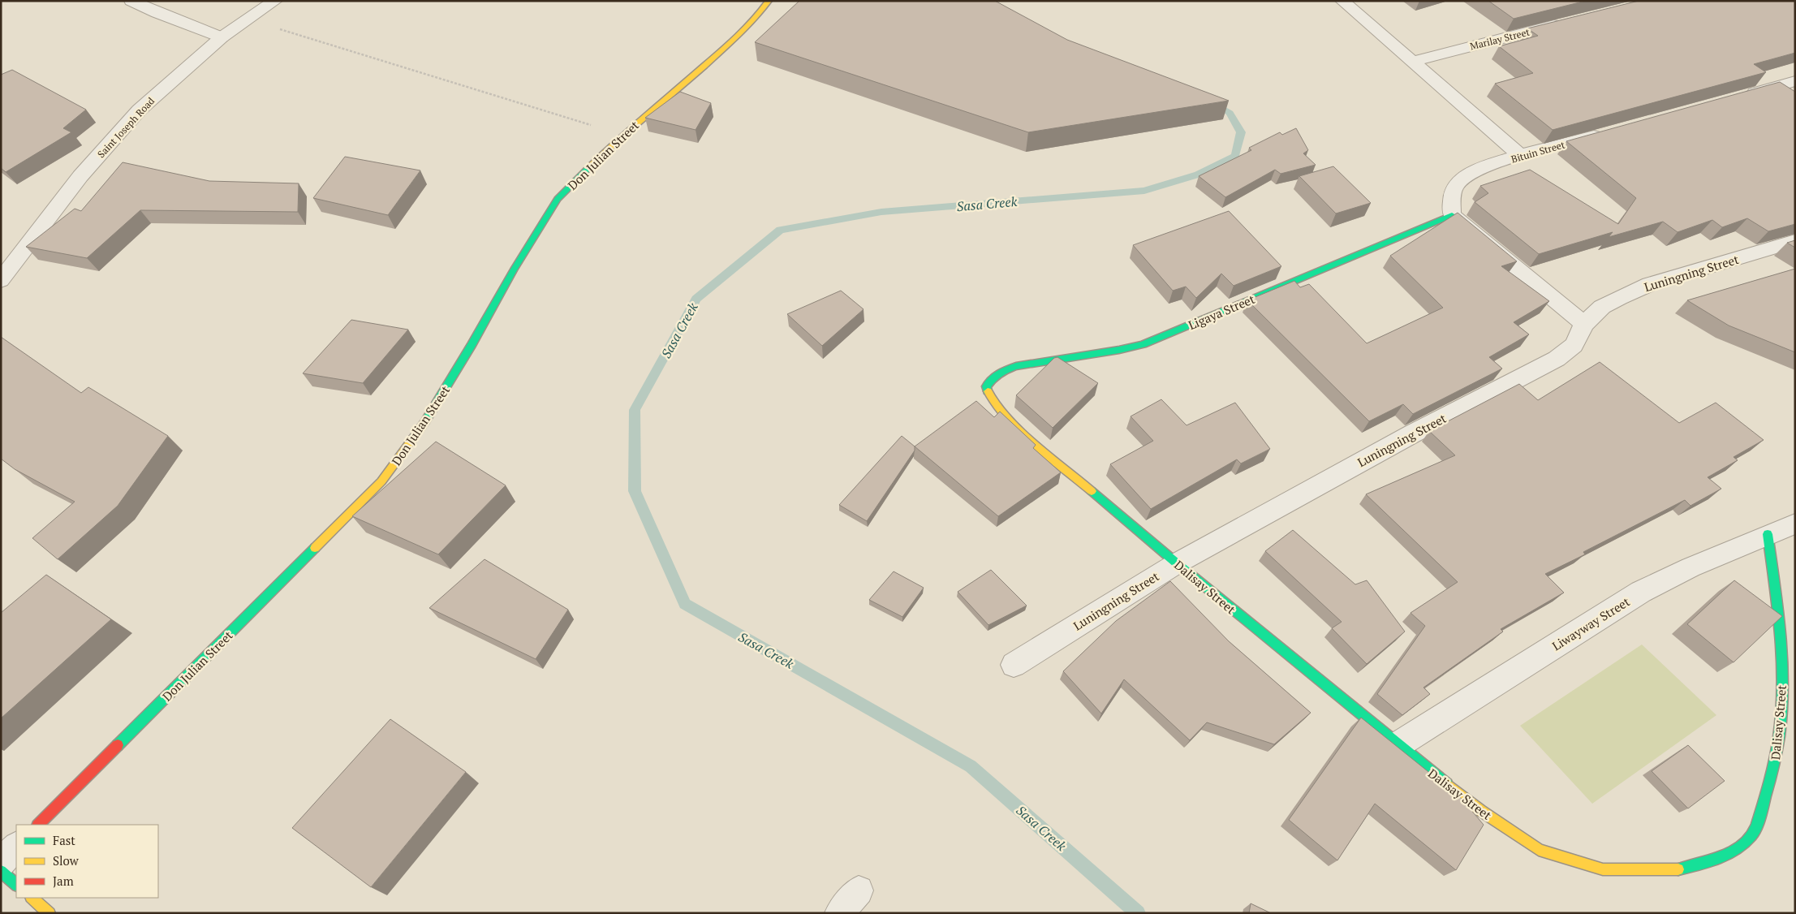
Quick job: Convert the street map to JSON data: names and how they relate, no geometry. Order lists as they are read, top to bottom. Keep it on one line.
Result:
{"streets":{"street":["Marilay Street","Saint Joseph Road","Bituin Street","Don Julian Street","Luningning Street","Ligaya Street","Dalisay Street","Liwayway Street"]},"crossings":[["Bituin Street","Ligaya Street"],["Luningning Street","Dalisay Street"],["Ligaya Street","Dalisay Street"],["Dalisay Street","Liwayway Street"]],"water":["Sasa Creek"],"legend":["Fast","Slow","Jam"]}
